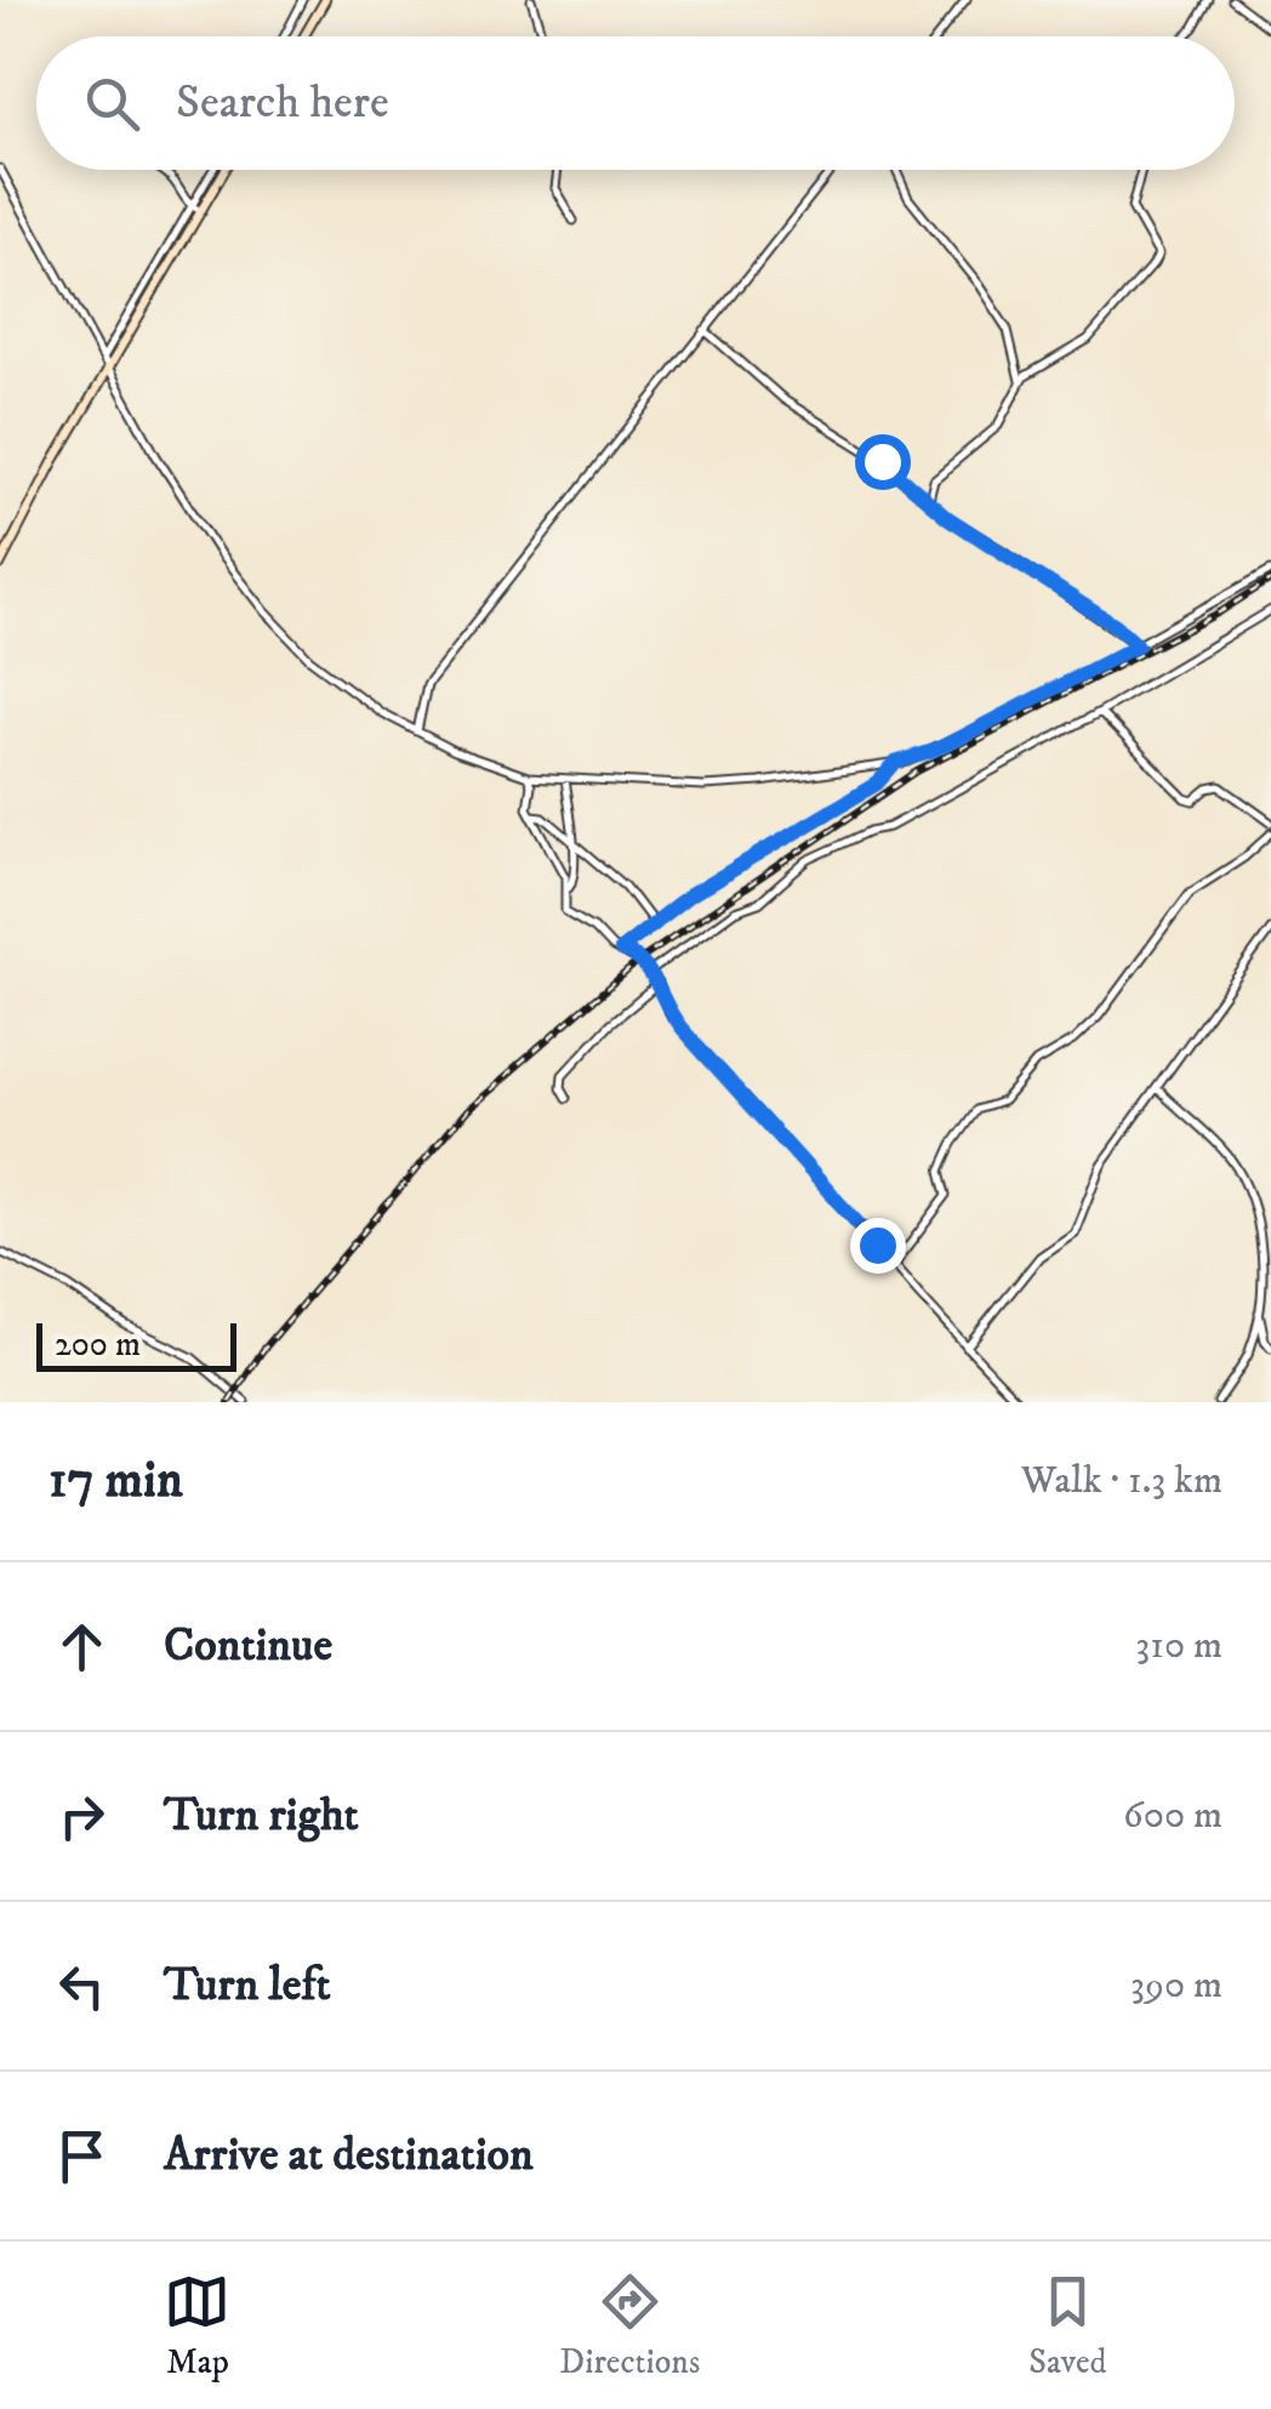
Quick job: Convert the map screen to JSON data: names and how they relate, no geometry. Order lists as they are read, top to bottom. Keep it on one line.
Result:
{"scale_bar":"200 m","page":{"search":"Search here","scale":"200 m","heading":["17 min","Walk · 1.3 km"],"list":[["Continue","310 m"],["Turn right","600 m"],["Turn left","390 m"],"Arrive at destination"],"nav":["Map","Directions","Saved"]}}
